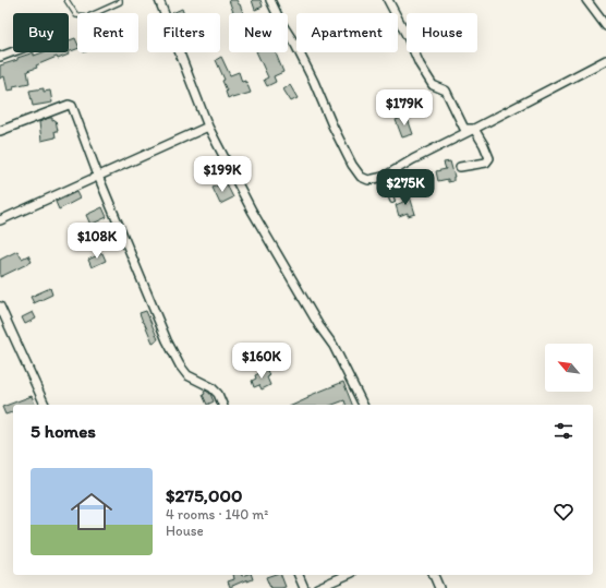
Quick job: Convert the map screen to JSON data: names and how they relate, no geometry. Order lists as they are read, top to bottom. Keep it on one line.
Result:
{"north":"top left","page":{"chip":["Buy","Rent","Filters","New","Apartment","House"],"price":["$179K","$199K","$275K","$108K","$160K"],"heading":"5 homes","list":[{"name":"$275,000","note":"4 rooms · 140 m² · House"}]}}
